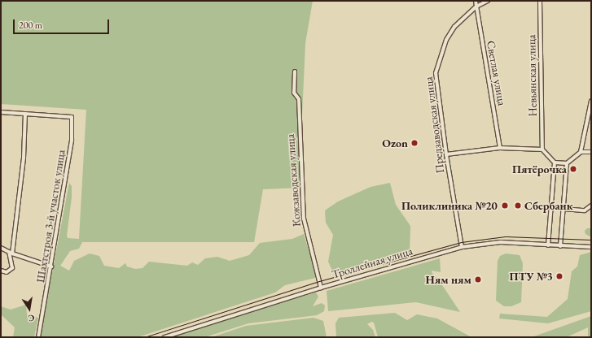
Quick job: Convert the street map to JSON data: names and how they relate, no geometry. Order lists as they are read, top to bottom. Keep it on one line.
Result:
{"streets":{"street":["Светлая улица","Невьянская улица","Предзаводская улица","Кожзаводская улица","Шахтстроя 3-й участок улица","Троллейная улица"]},"crossings":[["Светлая улица","Предзаводская улица"],["Предзаводская улица","Троллейная улица"],["Кожзаводская улица","Троллейная улица"]],"places":["Ozon","Пятёрочка","Поликлиника №20","Сбербанк","ПТУ №3","Ням ням"],"scale_bar":"200 m","north":"bottom"}
